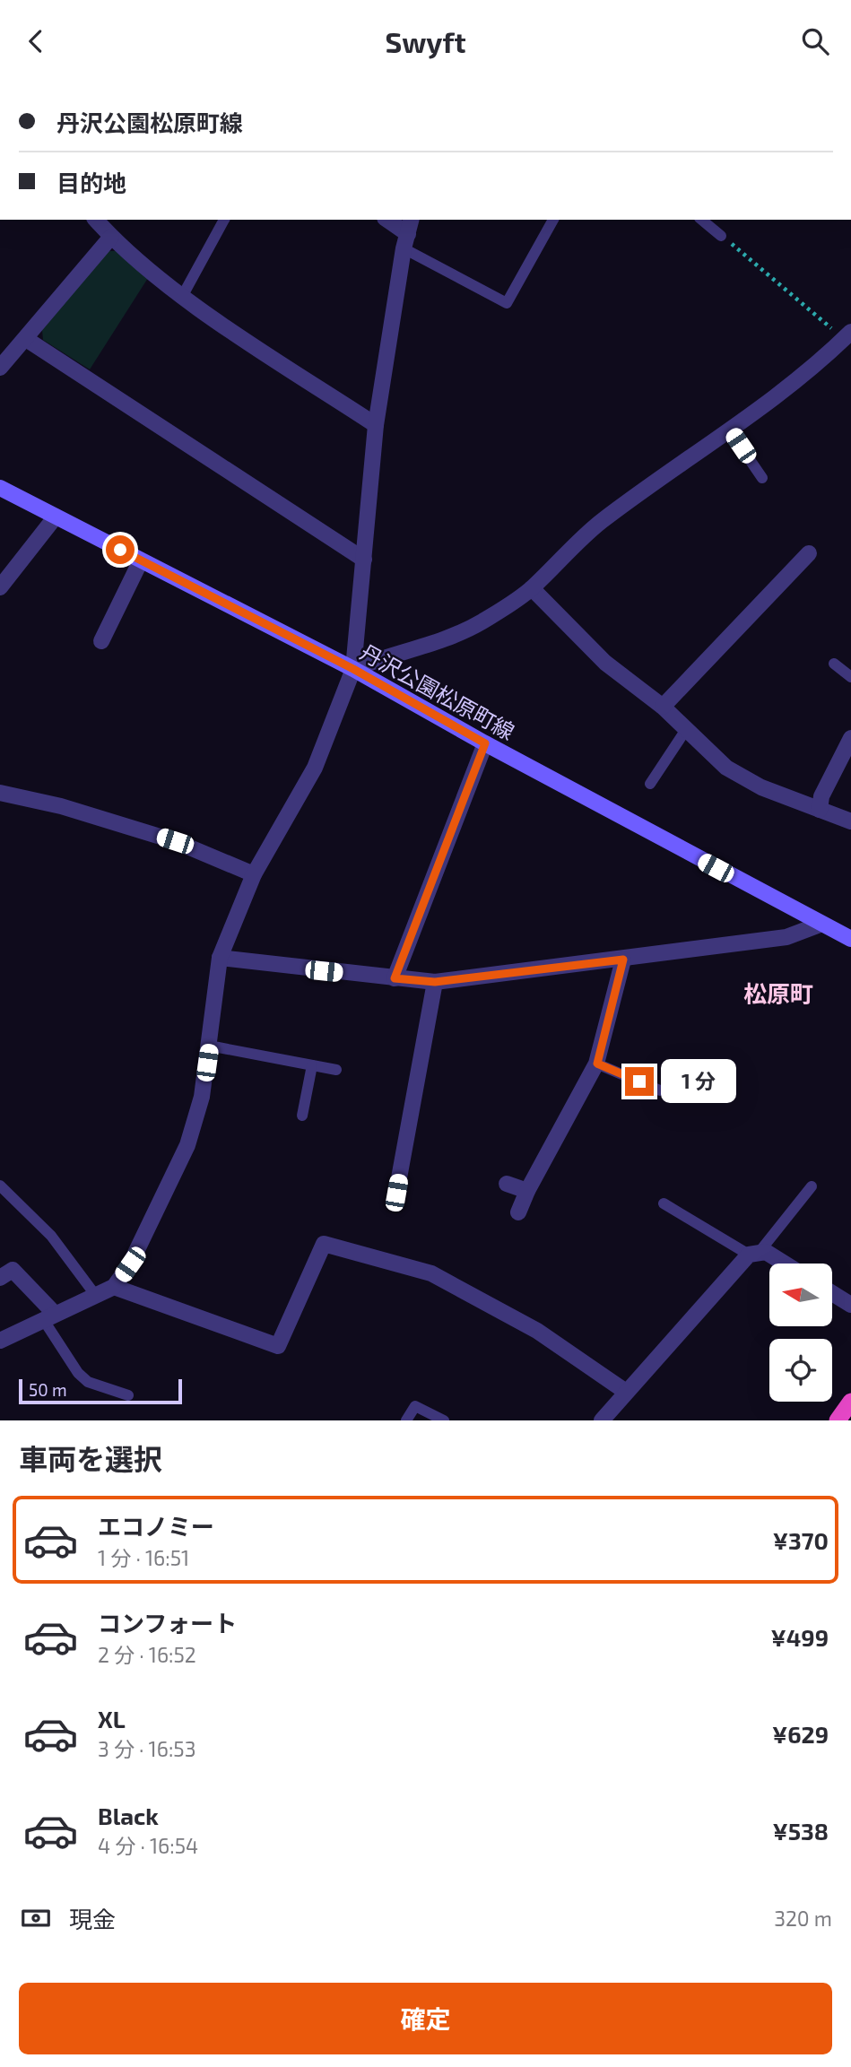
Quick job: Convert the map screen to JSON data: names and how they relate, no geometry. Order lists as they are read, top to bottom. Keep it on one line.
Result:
{"streets":{"main road":["丹沢公園松原町線"]},"districts":["松原町"],"scale_bar":"50 m","north":"left","page":{"header":"Swyft","banner":["丹沢公園松原町線","目的地"],"bubble":"1 分","scale":"50 m","heading":"車両を選択","list":[{"name":"エコノミー","note":"1 分 · 16:51","value":"¥370"},{"name":"コンフォート","note":"2 分 · 16:52","value":"¥499"},{"name":"XL","note":"3 分 · 16:53","value":"¥629"},{"name":"Black","note":"4 分 · 16:54","value":"¥538"}],"pay":["現金","320 m"],"buttons":"確定"}}
